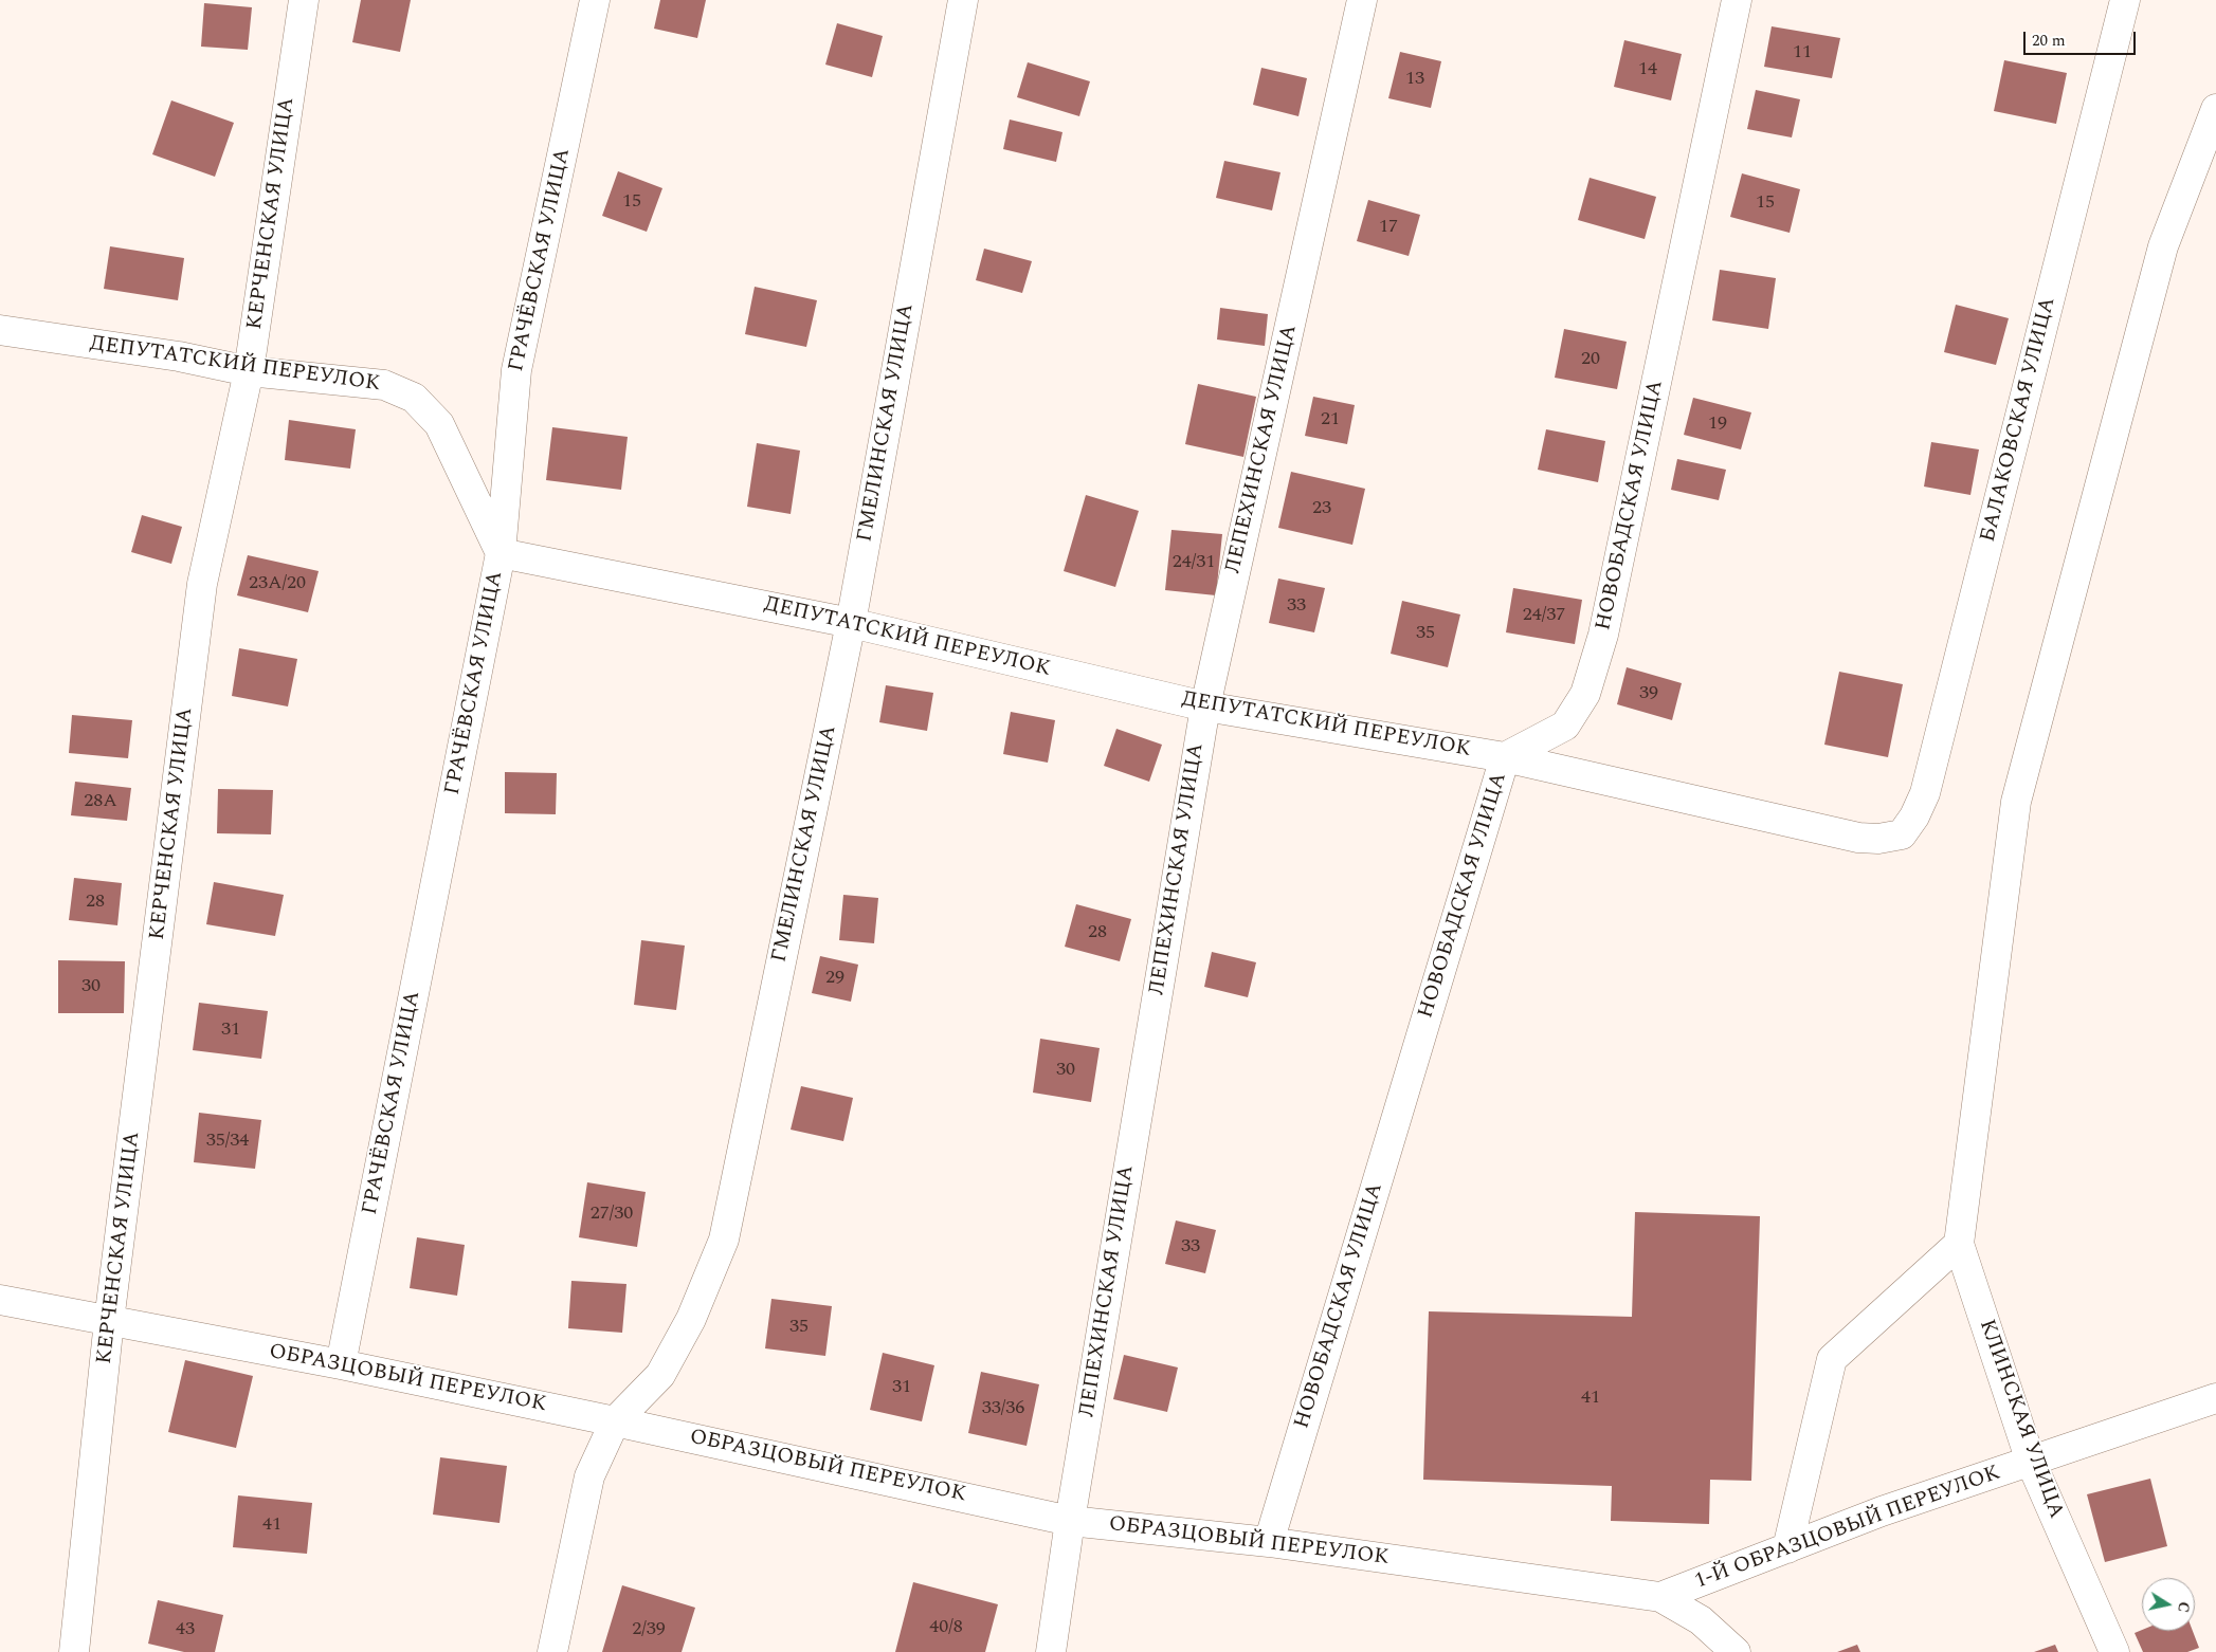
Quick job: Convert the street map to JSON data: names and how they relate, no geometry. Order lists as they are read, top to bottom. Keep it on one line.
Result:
{"streets":{"street":["КЕРЧЕНСКАЯ УЛИЦА","ГРАЧЁВСКАЯ УЛИЦА","ДЕПУТАТСКИЙ ПЕРЕУЛОК","БАЛАКОВСКАЯ УЛИЦА","ГМЕЛИНСКАЯ УЛИЦА","ЛЕПЕХИНСКАЯ УЛИЦА","НОВОБАДСКАЯ УЛИЦА","ОБРАЗЦОВЫЙ ПЕРЕУЛОК","КЛИНСКАЯ УЛИЦА","1-Й ОБРАЗЦОВЫЙ ПЕРЕУЛОК"]},"crossings":[["КЕРЧЕНСКАЯ УЛИЦА","ДЕПУТАТСКИЙ ПЕРЕУЛОК"],["КЕРЧЕНСКАЯ УЛИЦА","ОБРАЗЦОВЫЙ ПЕРЕУЛОК"],["ГРАЧЁВСКАЯ УЛИЦА","ДЕПУТАТСКИЙ ПЕРЕУЛОК"],["ГРАЧЁВСКАЯ УЛИЦА","ОБРАЗЦОВЫЙ ПЕРЕУЛОК"],["ДЕПУТАТСКИЙ ПЕРЕУЛОК","БАЛАКОВСКАЯ УЛИЦА"],["ДЕПУТАТСКИЙ ПЕРЕУЛОК","ГМЕЛИНСКАЯ УЛИЦА"],["ДЕПУТАТСКИЙ ПЕРЕУЛОК","ЛЕПЕХИНСКАЯ УЛИЦА"],["ДЕПУТАТСКИЙ ПЕРЕУЛОК","НОВОБАДСКАЯ УЛИЦА"],["ГМЕЛИНСКАЯ УЛИЦА","ОБРАЗЦОВЫЙ ПЕРЕУЛОК"],["ЛЕПЕХИНСКАЯ УЛИЦА","ОБРАЗЦОВЫЙ ПЕРЕУЛОК"],["НОВОБАДСКАЯ УЛИЦА","ОБРАЗЦОВЫЙ ПЕРЕУЛОК"],["ОБРАЗЦОВЫЙ ПЕРЕУЛОК","1-Й ОБРАЗЦОВЫЙ ПЕРЕУЛОК"],["КЛИНСКАЯ УЛИЦА","1-Й ОБРАЗЦОВЫЙ ПЕРЕУЛОК"]],"house_numbers":["11","14","13","15","15","17","20","21","19","23","24/31","23А/20","33","24/37","35","39","28А","28","28","29","30","31","30","35/34","27/30","33","35","31","41","33/36","41","40/8","43","2/39"],"scale_bar":"20 m","north":"right"}
